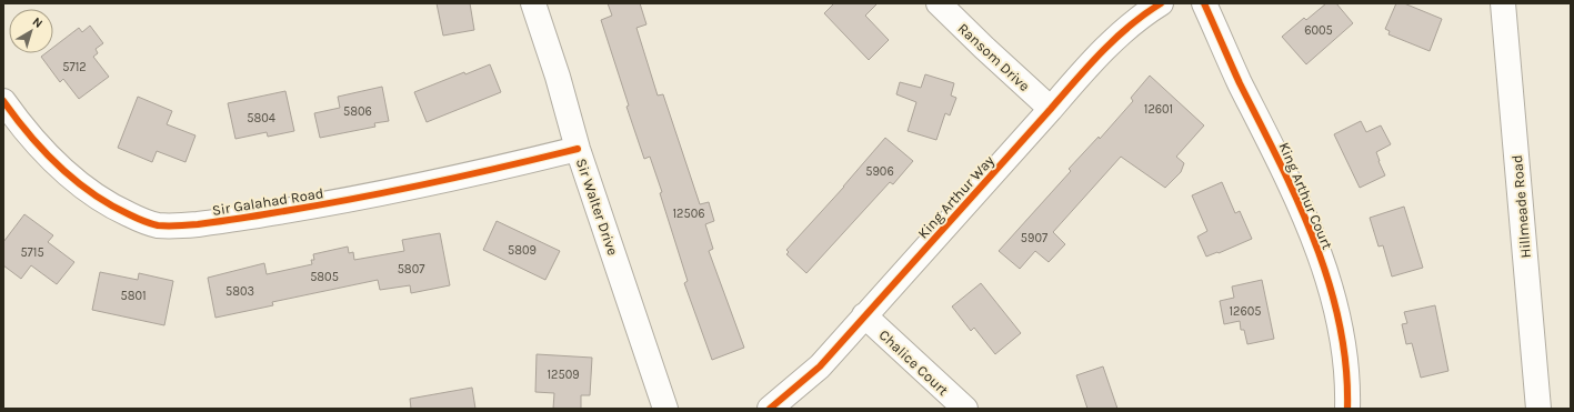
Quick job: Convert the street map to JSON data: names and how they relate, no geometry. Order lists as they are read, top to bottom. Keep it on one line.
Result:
{"streets":{"street":["Ransom Drive","King Arthur Court","King Arthur Way","Sir Galahad Road","Sir Walter Drive","Hillmeade Road","Chalice Court"]},"crossings":[["Ransom Drive","King Arthur Way"],["King Arthur Way","Chalice Court"],["Sir Galahad Road","Sir Walter Drive"]],"house_numbers":["6005","5712","12601","5806","5804","5906","12506","5907","5809","5715","5807","5805","5803","5801","12605","12509"],"north":"top right"}
